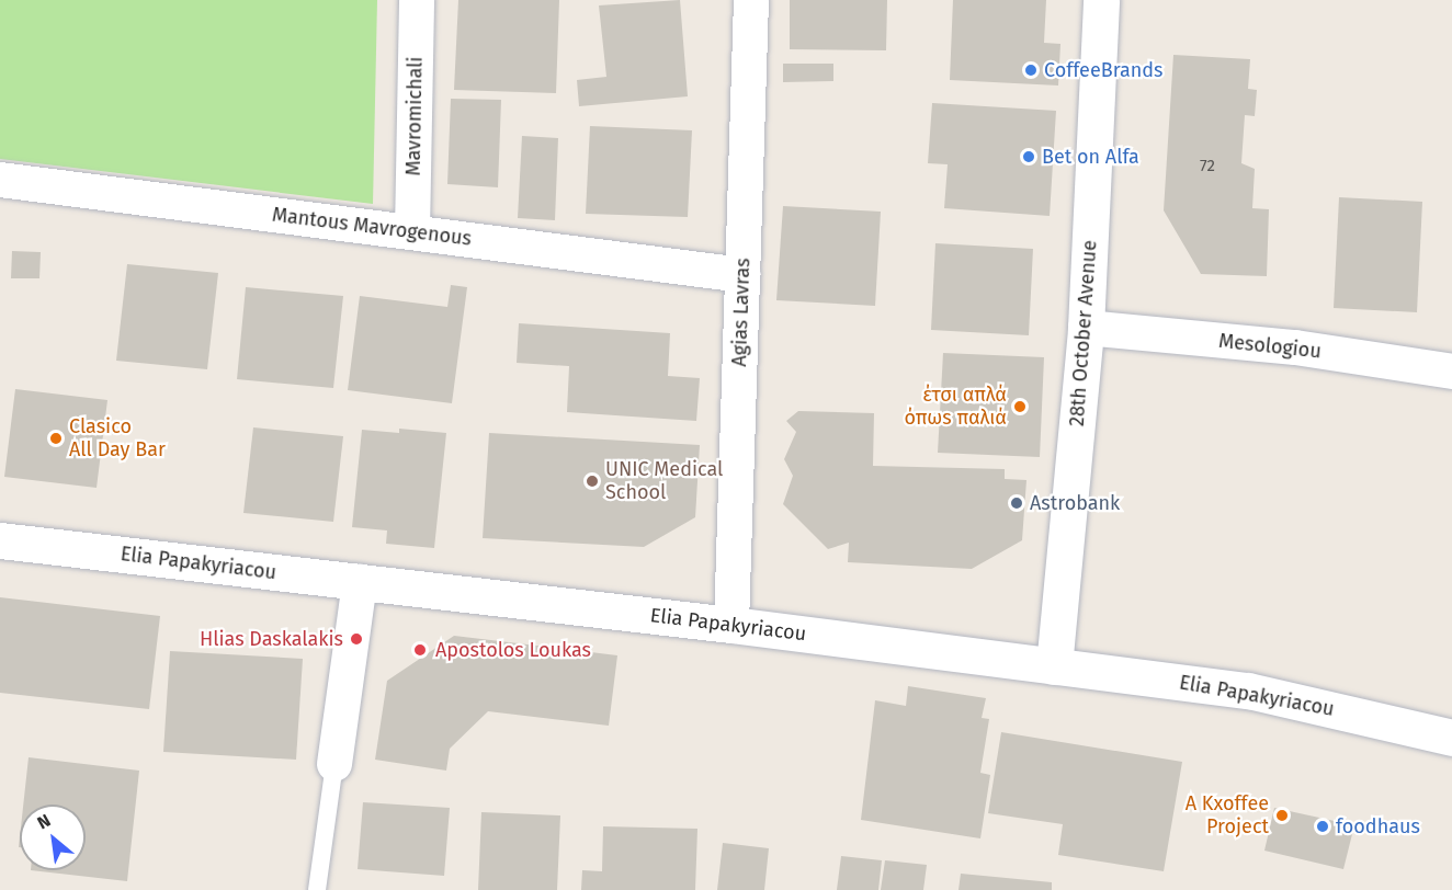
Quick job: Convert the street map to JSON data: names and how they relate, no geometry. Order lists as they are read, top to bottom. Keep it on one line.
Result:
{"streets":{"main road":["28th October Avenue","Elia Papakyriacou"],"street":["Mavromichali","Mantous Mavrogenous","Agias Lavras","Mesologiou"]},"crossings":[["Mavromichali","Mantous Mavrogenous"],["Mantous Mavrogenous","Agias Lavras"],["Agias Lavras","Elia Papakyriacou"],["28th October Avenue","Mesologiou"],["28th October Avenue","Elia Papakyriacou"]],"places":["CoffeeBrands","Bet on Alfa","έτσι απλά όπωs παλιά","Clasico All Day Bar","UNIC Medical School","Astrobank","Hlias Daskalakis","Apostolos Loukas","A Kxoffee Project","foodhaus"],"house_numbers":["72"],"north":"top left"}
